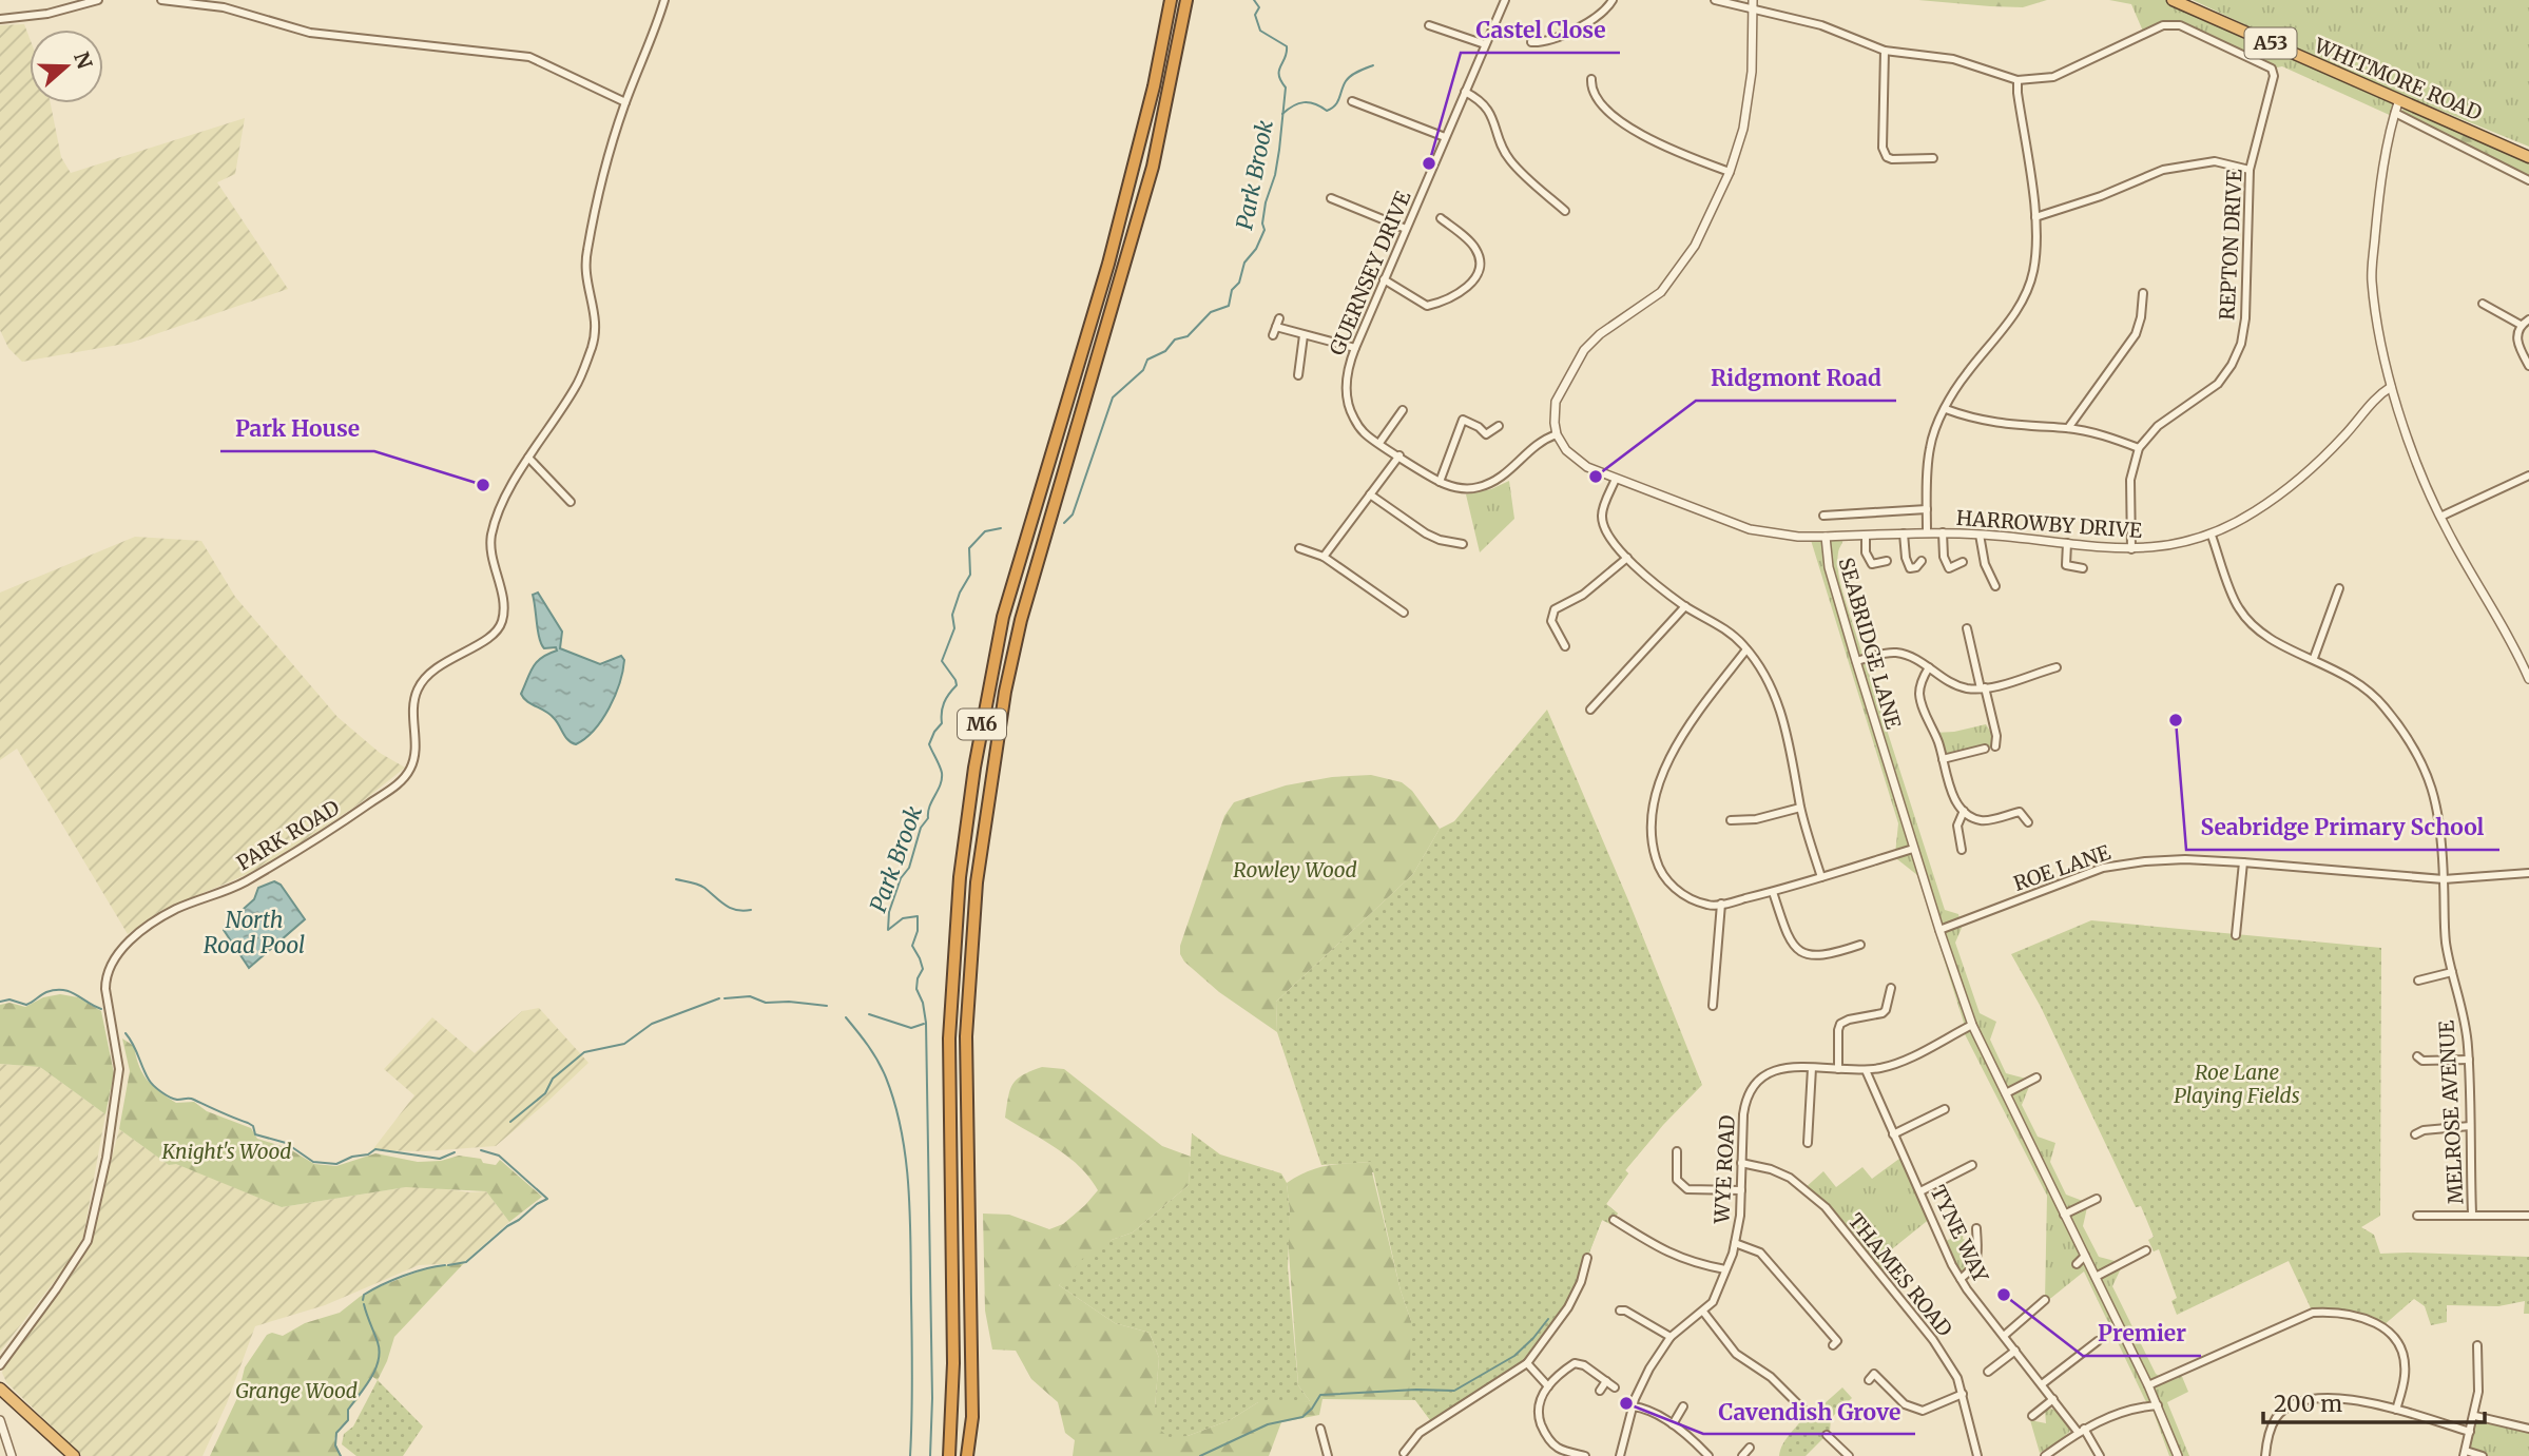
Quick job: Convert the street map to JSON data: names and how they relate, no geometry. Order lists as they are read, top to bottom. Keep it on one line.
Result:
{"streets":{"highway":["A53","WHITMORE ROAD","M6"],"street":["REPTON DRIVE","GUERNSEY DRIVE","HARROWBY DRIVE","SEABRIDGE LANE","PARK ROAD","ROE LANE","MELROSE AVENUE","WYE ROAD","TYNE WAY","THAMES ROAD"]},"crossings":[["GUERNSEY DRIVE","SEABRIDGE LANE"],["HARROWBY DRIVE","SEABRIDGE LANE"],["HARROWBY DRIVE","MELROSE AVENUE"],["SEABRIDGE LANE","ROE LANE"],["SEABRIDGE LANE","WYE ROAD"],["ROE LANE","MELROSE AVENUE"],["WYE ROAD","TYNE WAY"],["WYE ROAD","THAMES ROAD"]],"water":["Park Brook","North Road Pool"],"parks":["Rowley Wood","Roe Lane Playing Fields","Knight's Wood","Grange Wood"],"places":["Castel Close","Ridgmont Road","Park House","Seabridge Primary School","Premier","Cavendish Grove"],"scale_bar":"200 m","north":"right"}
